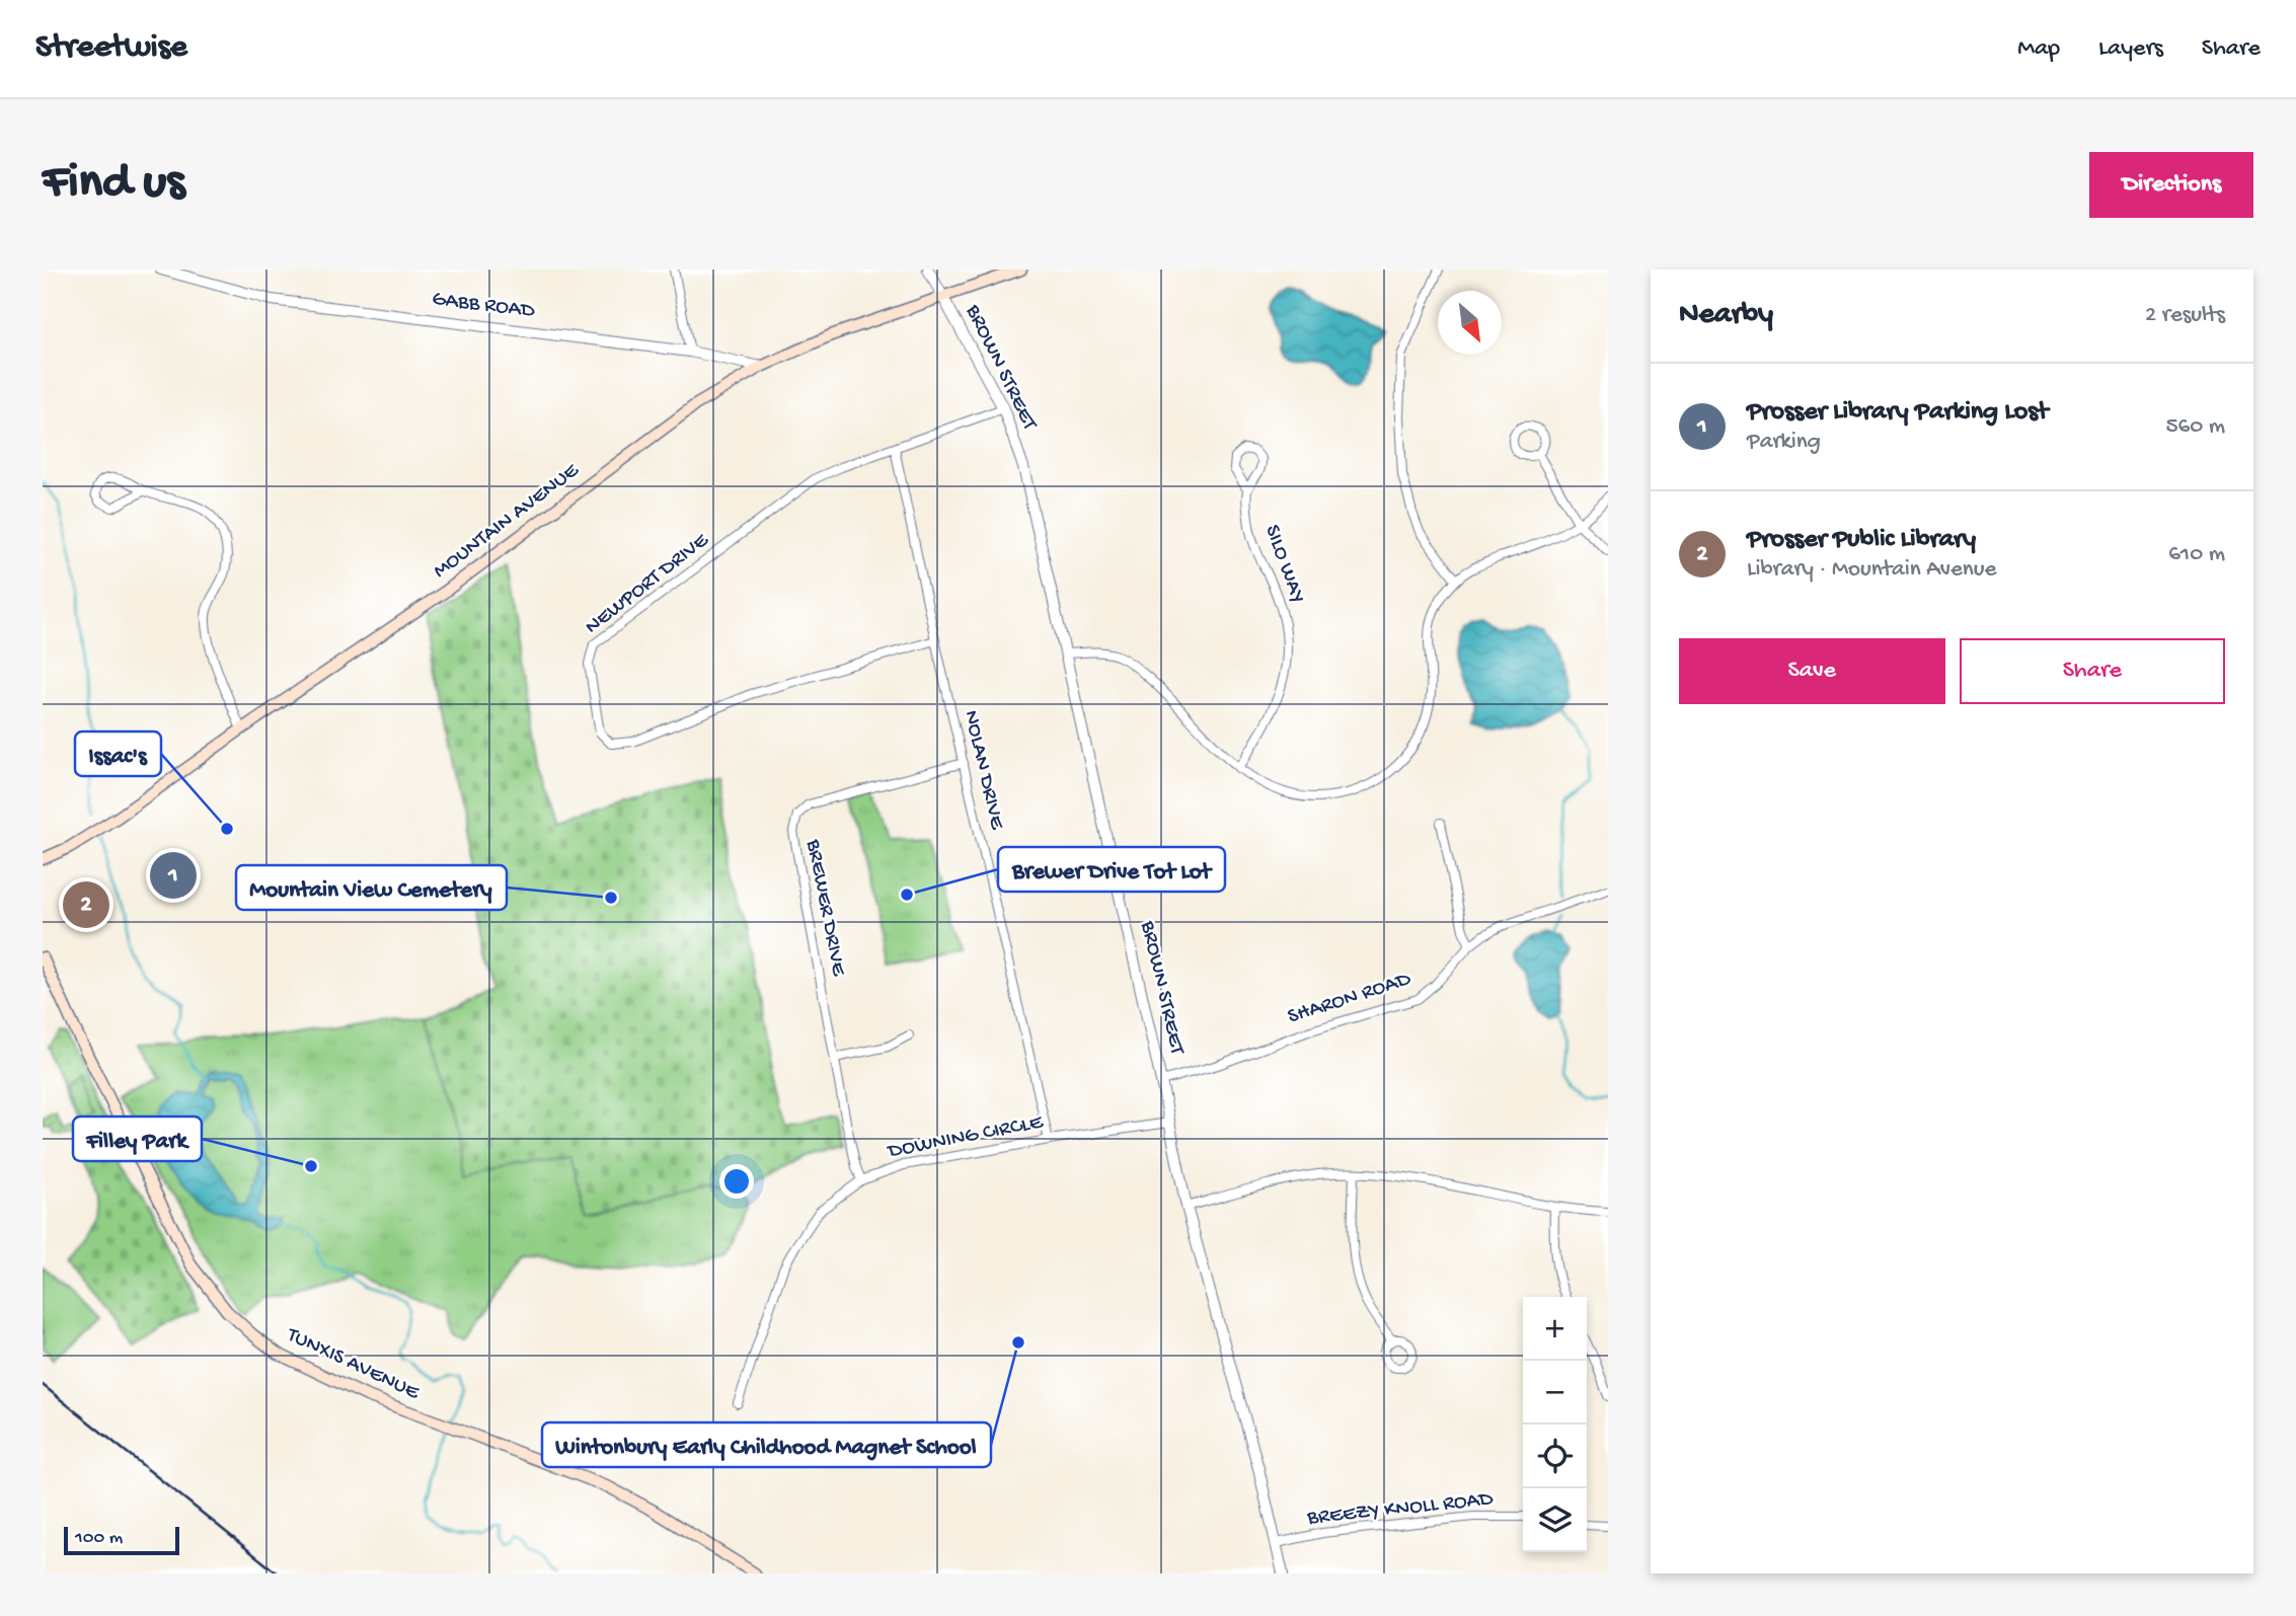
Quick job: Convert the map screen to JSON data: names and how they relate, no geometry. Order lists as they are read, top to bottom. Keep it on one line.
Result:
{"streets":{"main road":["MOUNTAIN AVENUE","TUNXIS AVENUE"],"street":["GABB ROAD","BROWN STREET","SILO WAY","NEWPORT DRIVE","NOLAN DRIVE","BREWER DRIVE","SHARON ROAD","DOWNING CIRCLE","BREEZY KNOLL ROAD"]},"crossings":[["GABB ROAD","MOUNTAIN AVENUE"],["BROWN STREET","MOUNTAIN AVENUE"],["BROWN STREET","NEWPORT DRIVE"],["BROWN STREET","SHARON ROAD"],["BROWN STREET","DOWNING CIRCLE"],["BROWN STREET","BREEZY KNOLL ROAD"],["NEWPORT DRIVE","NOLAN DRIVE"],["NOLAN DRIVE","BREWER DRIVE"],["NOLAN DRIVE","DOWNING CIRCLE"],["BREWER DRIVE","DOWNING CIRCLE"]],"places":["Issac's","Brewer Drive Tot Lot","Mountain View Cemetery","Filley Park","Wintonbury Early Childhood Magnet School"],"scale_bar":"100 m","north":"bottom right","page":{"header":"Streetwise","nav":["Map","Layers","Share"],"buttons":["Directions",["Save","Share"]],"title":"Find us","heading":["Nearby","2 results"],"list":[{"mark":"1","name":"Prosser Library Parking Lost","note":"Parking","value":"560 m"},{"mark":"2","name":"Prosser Public Library","note":"Library · Mountain Avenue","value":"610 m"}],"pins":["1","2"],"map_buttons":["+","−"],"scale":"100 m"}}
